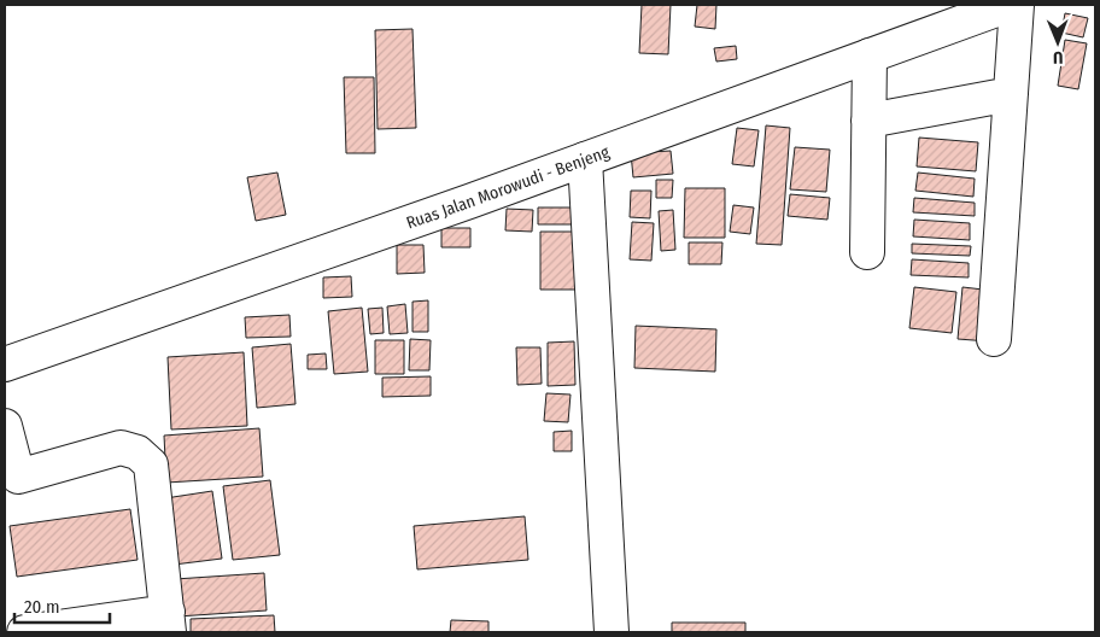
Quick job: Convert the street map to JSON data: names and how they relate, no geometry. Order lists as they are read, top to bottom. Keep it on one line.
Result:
{"streets":{"main road":["Ruas Jalan Morowudi - Benjeng"]},"scale_bar":"20 m","north":"bottom"}
